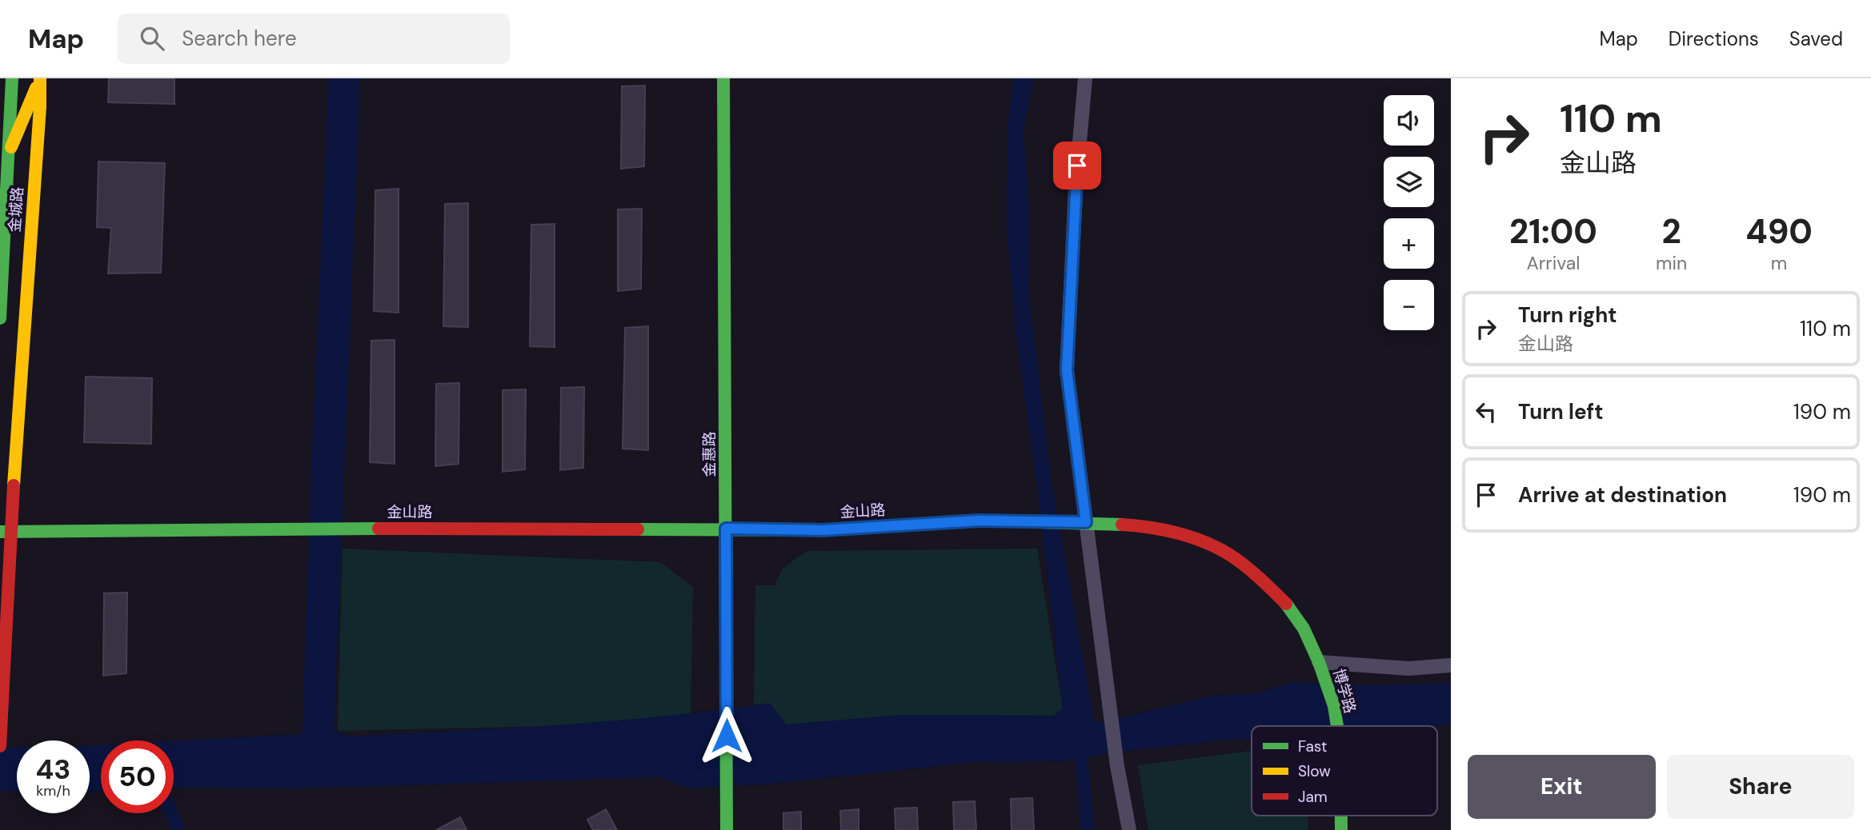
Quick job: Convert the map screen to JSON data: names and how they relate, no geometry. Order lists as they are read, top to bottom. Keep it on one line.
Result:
{"streets":{"main road":["金城路","金惠路","金山路","博学路"]},"crossings":[["金城路","金山路"],["金惠路","金山路"],["金山路","博学路"]],"legend":["Fast","Slow","Jam"],"page":{"header":"Map","search":"Search here","nav":["Map","Directions","Saved"],"turn":["110 m","金山路"],"map_buttons":["+","−"],"eta":["21:00","Arrival","2","min","490","m"],"list":[{"name":"Turn right","note":"金山路","value":"110 m"},{"name":"Turn left","value":"190 m"},{"name":"Arrive at destination","value":"190 m"}],"speed":"43 km/h","limit":"50","buttons":["Exit","Share"]}}
